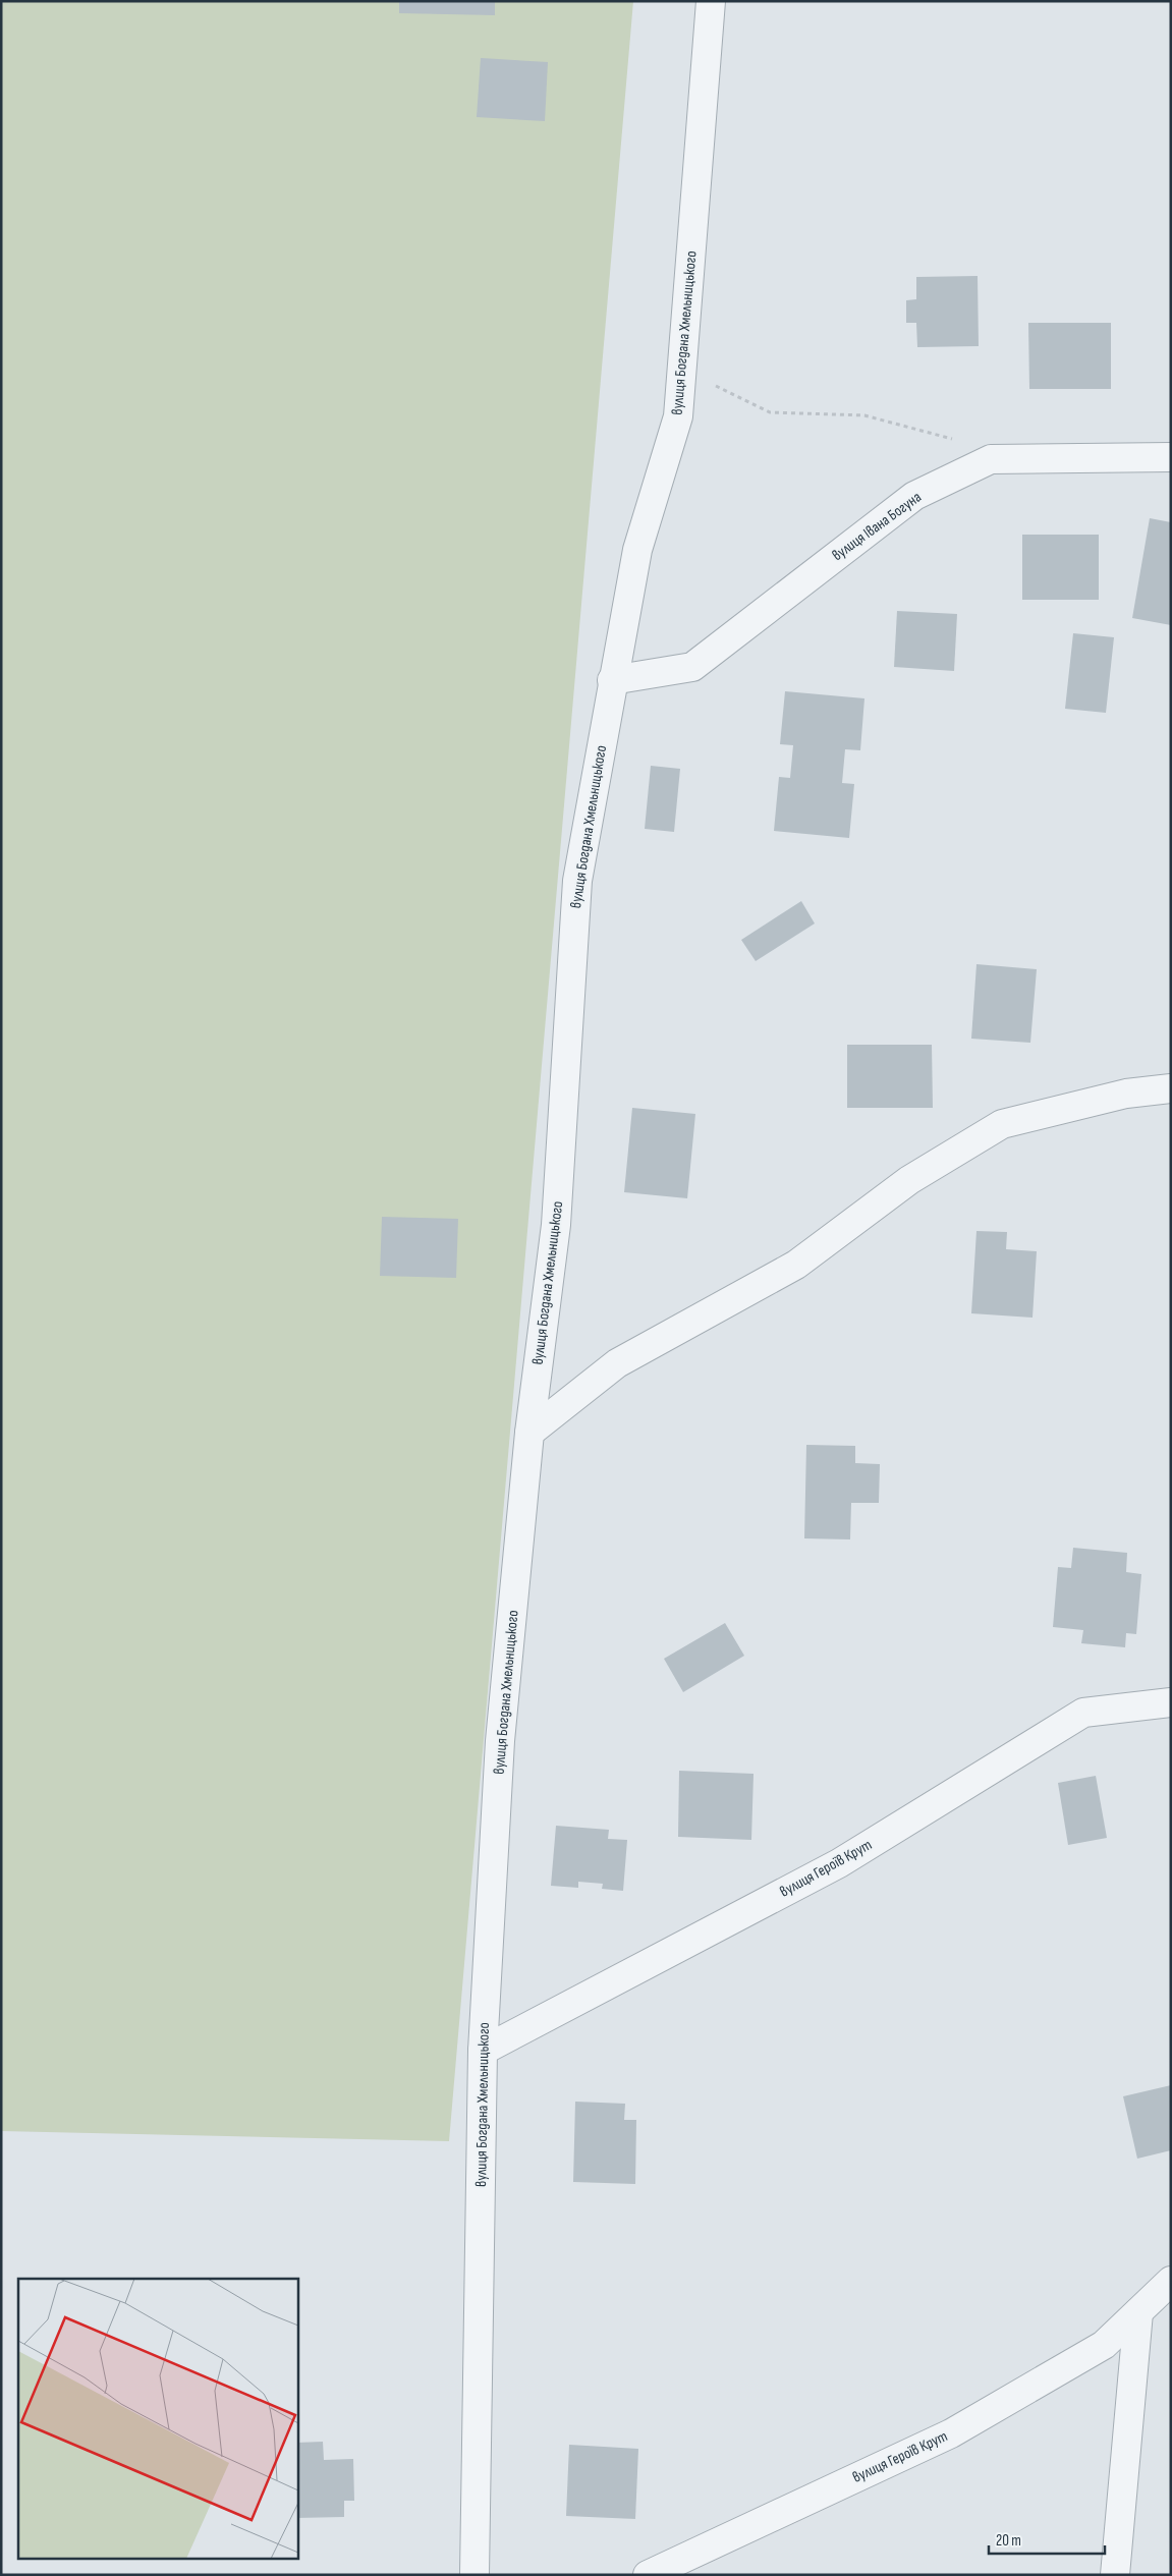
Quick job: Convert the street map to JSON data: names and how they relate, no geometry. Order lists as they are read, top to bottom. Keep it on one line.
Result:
{"streets":{"street":["вулиця Богдана Хмельницького","вулиця Івана Богуна","вулиця Героїв Крут"]},"crossings":[["вулиця Богдана Хмельницького","вулиця Івана Богуна"],["вулиця Богдана Хмельницького","вулиця Героїв Крут"]],"scale_bar":"20 m"}
